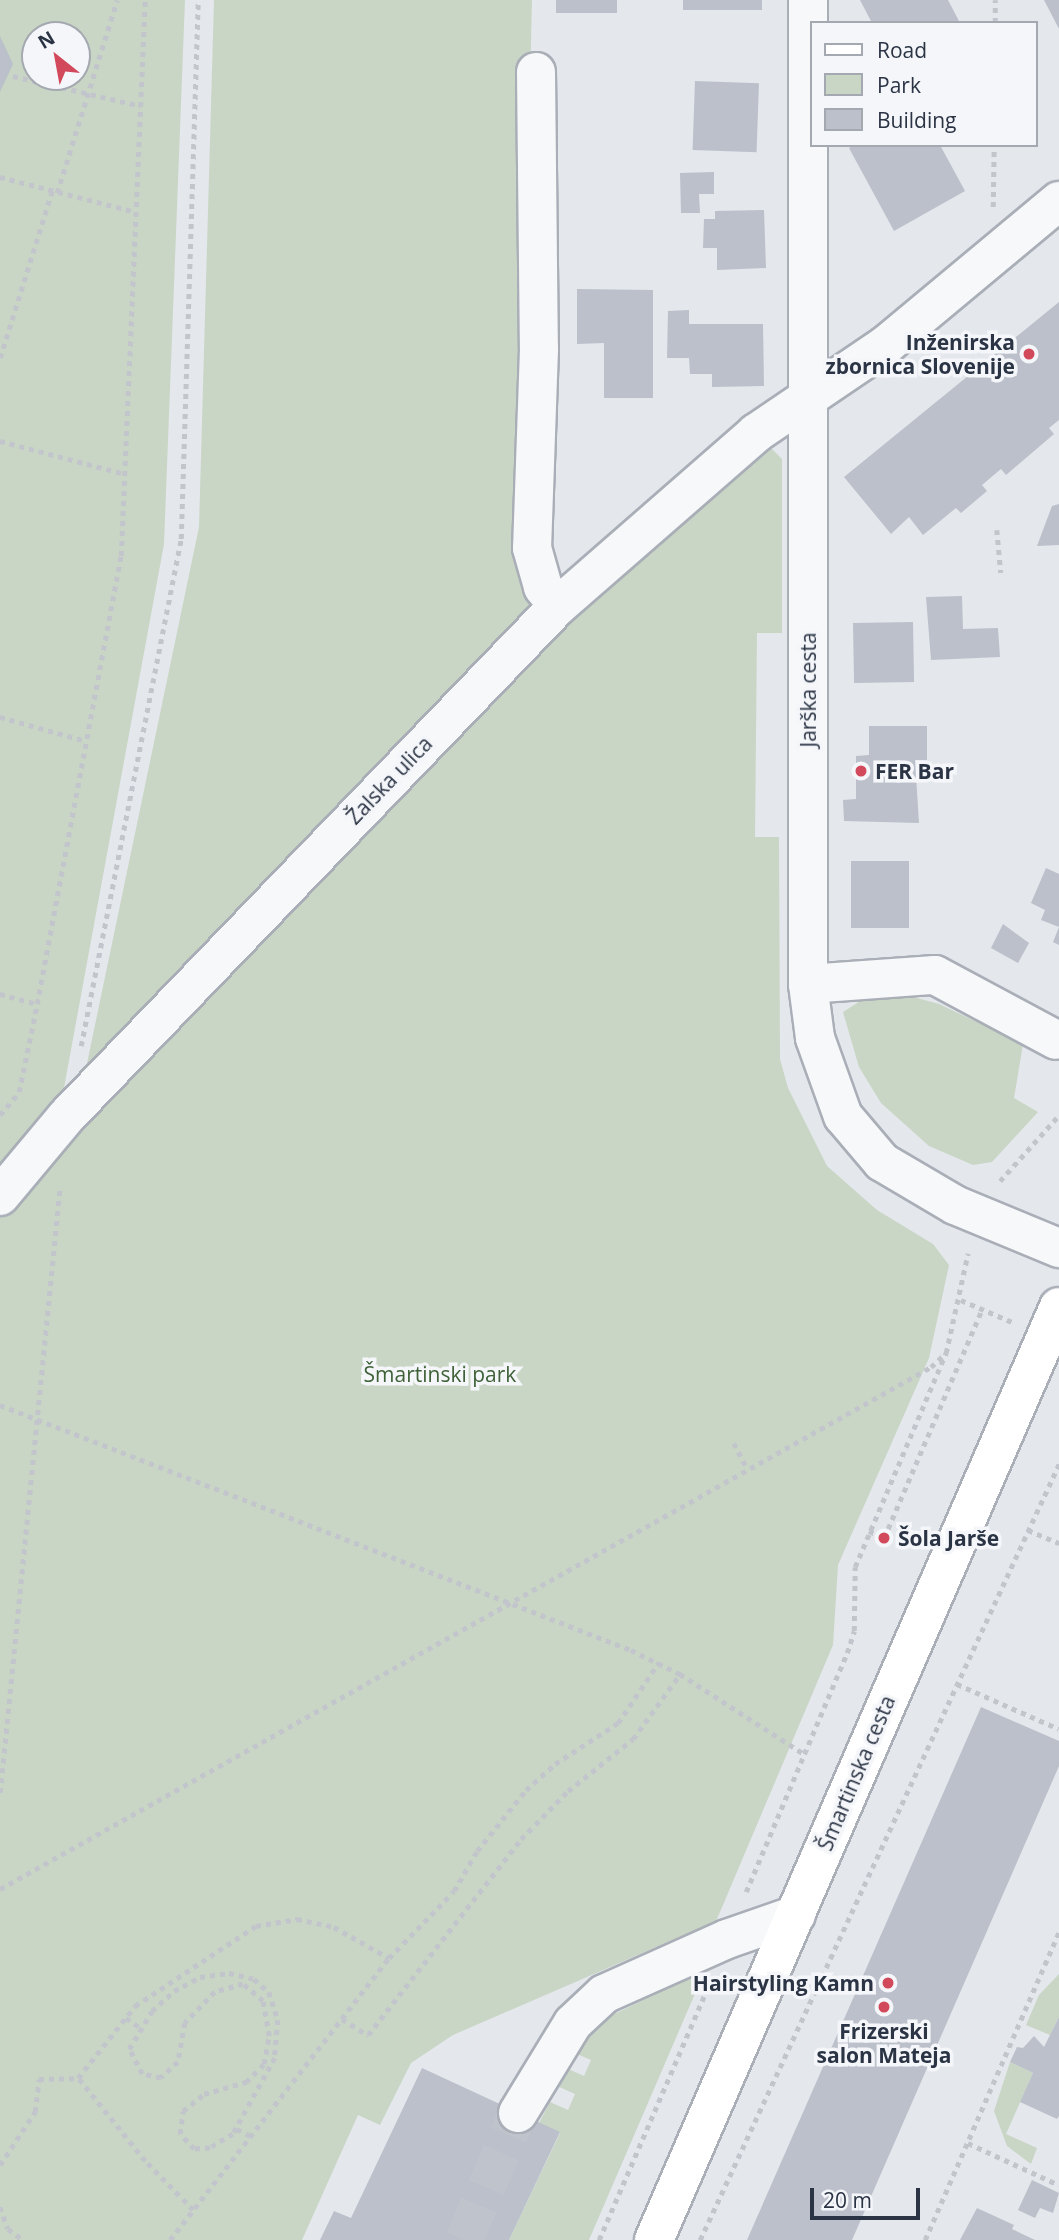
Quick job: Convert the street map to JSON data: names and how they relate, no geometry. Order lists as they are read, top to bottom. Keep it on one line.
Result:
{"streets":{"main road":["Šmartinska cesta"],"street":["Jarška cesta","Žalska ulica"]},"crossings":[["Jarška cesta","Žalska ulica"]],"parks":["Šmartinski park"],"places":["Inženirska zbornica Slovenije","FER Bar","Šola Jarše","Hairstyling Kamn","Frizerski salon Mateja"],"legend":["Road","Park","Building"],"scale_bar":"20 m","north":"top left"}
